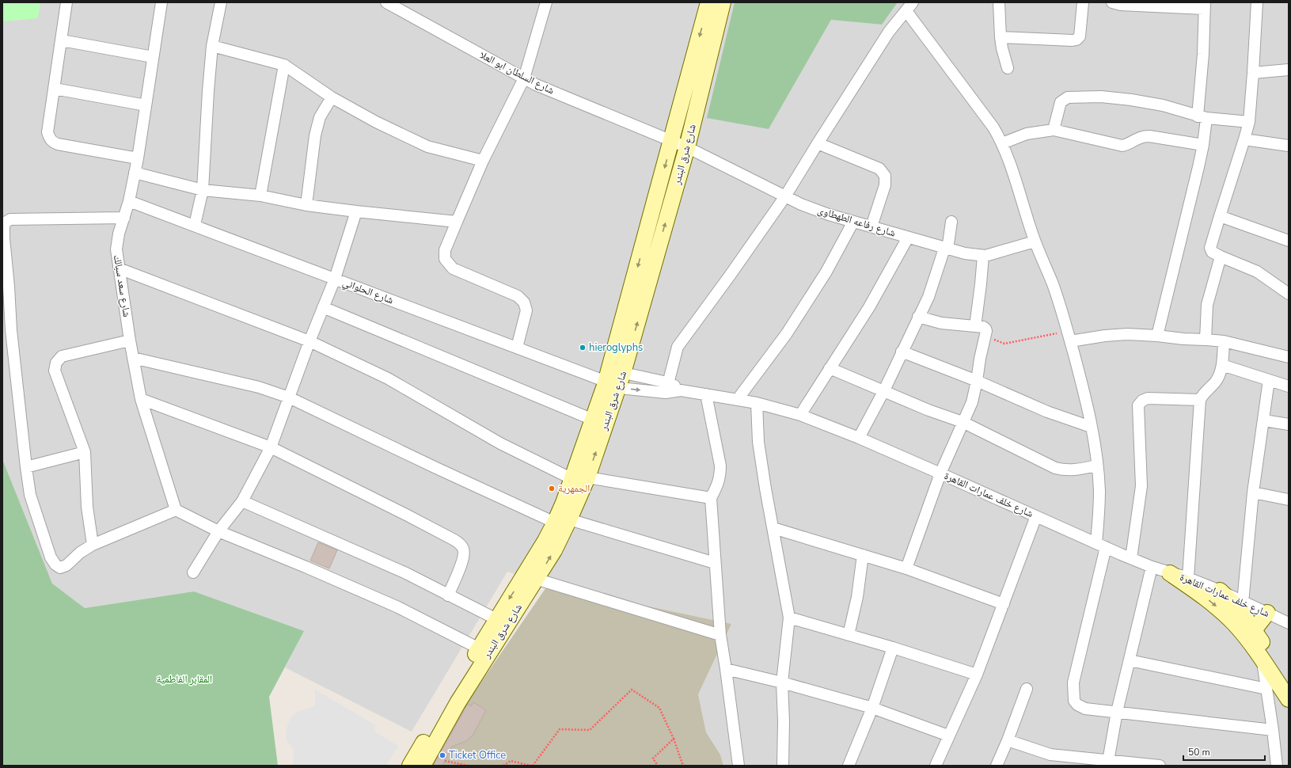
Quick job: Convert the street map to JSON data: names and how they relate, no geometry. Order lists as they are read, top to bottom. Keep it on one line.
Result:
{"streets":{"main road":["شارع شرق البندر"],"street":["شارع السلطان ابو العلا","شارع رفاعه الطهطاوى","شارع سعد سبالك","شارع الحلواني","شارع خلف عمارات القاهرة"]},"crossings":[["شارع السلطان ابو العلا","شارع شرق البندر"],["شارع السلطان ابو العلا","شارع رفاعه الطهطاوى"],["شارع شرق البندر","شارع رفاعه الطهطاوى"],["شارع شرق البندر","شارع الحلواني"],["شارع شرق البندر","شارع خلف عمارات القاهرة"],["شارع سعد سبالك","شارع الحلواني"],["شارع الحلواني","شارع خلف عمارات القاهرة"]],"parks":["المقابر الفاطمية"],"places":["hieroglyphs","الجمهرية","Ticket Office"],"scale_bar":"50 m"}
